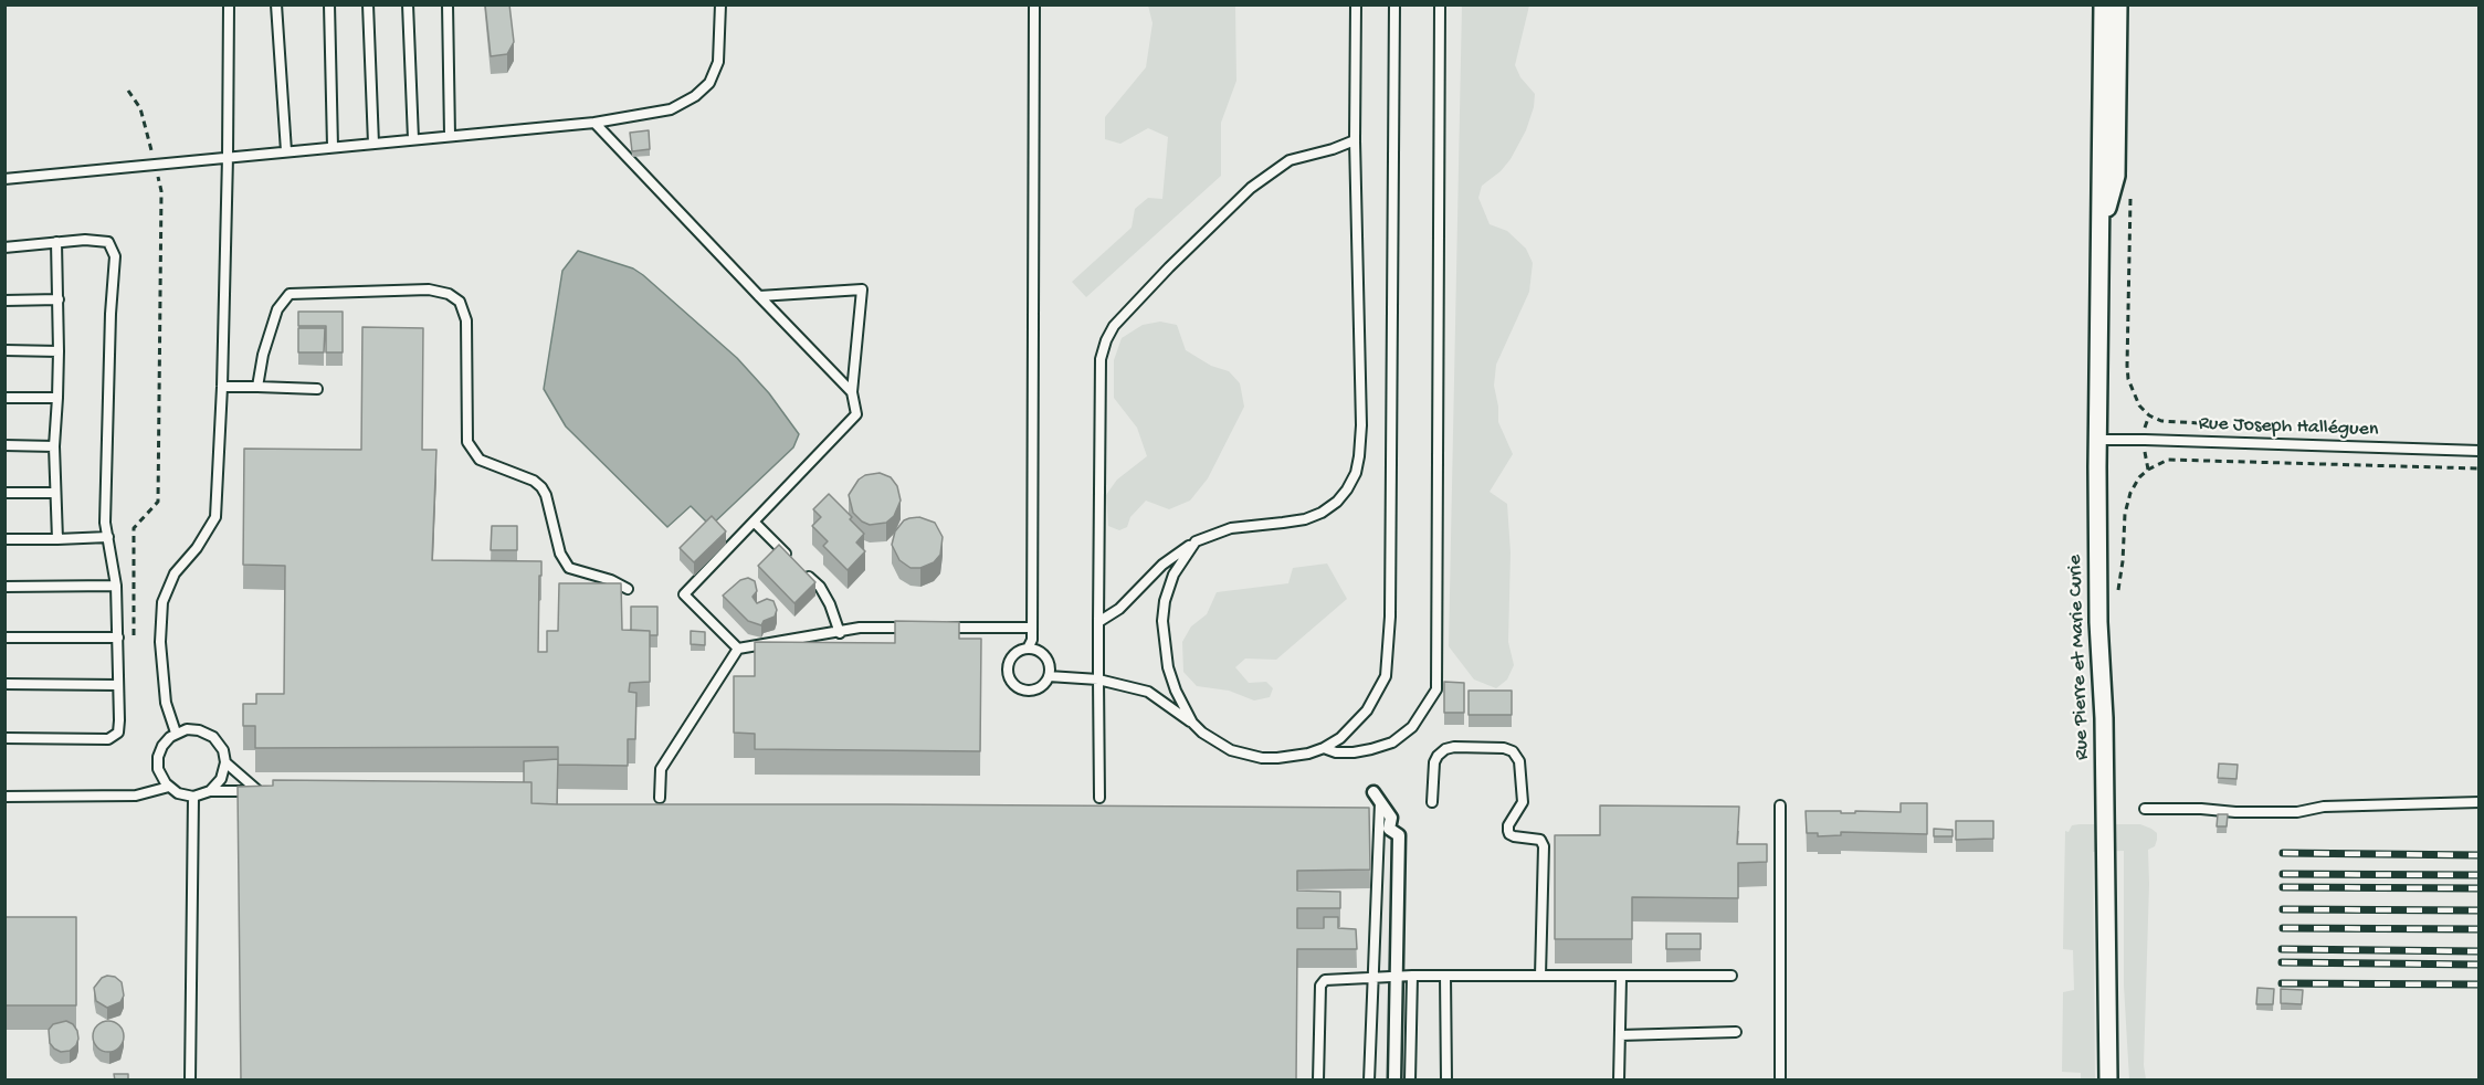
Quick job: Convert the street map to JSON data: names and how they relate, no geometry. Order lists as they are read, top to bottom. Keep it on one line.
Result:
{"streets":{"street":["Rue Pierre et Marie Curie"],"lane":["Rue Joseph Halléguen"]},"crossings":[["Rue Joseph Halléguen","Rue Pierre et Marie Curie"]]}
